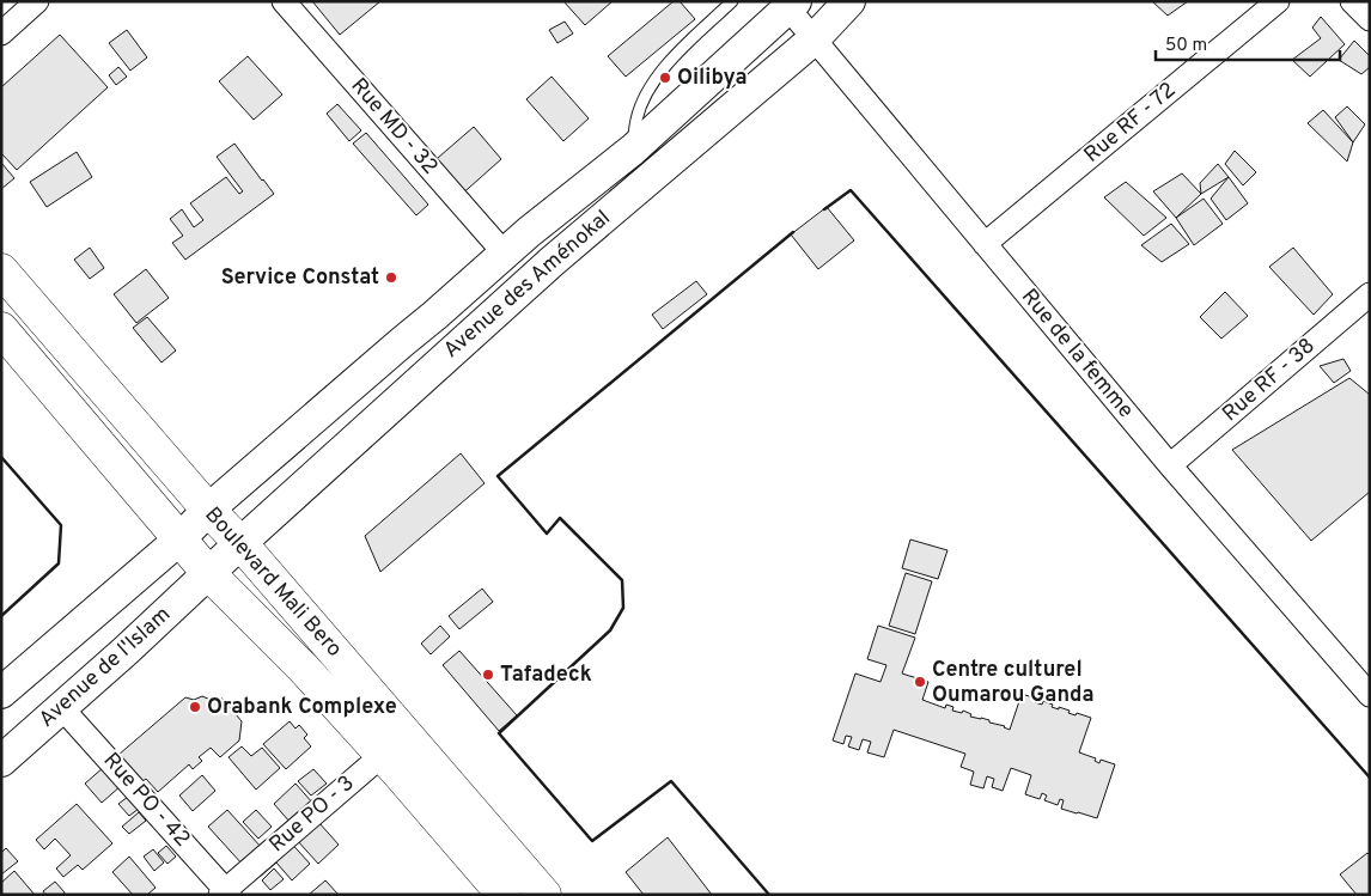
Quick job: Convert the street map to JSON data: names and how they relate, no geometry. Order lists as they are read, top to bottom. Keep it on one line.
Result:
{"streets":{"main road":["Avenue des Aménokal","Boulevard Mali Bero","Avenue de l'Islam"],"street":["Rue RF - 72","Rue MD - 32","Rue de la femme","Rue RF - 38","Rue PO - 42","Rue PO - 3"]},"crossings":[["Rue RF - 72","Rue de la femme"],["Rue MD - 32","Avenue des Aménokal"],["Avenue des Aménokal","Rue de la femme"],["Avenue des Aménokal","Boulevard Mali Bero"],["Avenue des Aménokal","Avenue de l'Islam"],["Rue de la femme","Rue RF - 38"],["Boulevard Mali Bero","Avenue de l'Islam"],["Boulevard Mali Bero","Rue PO - 3"],["Avenue de l'Islam","Rue PO - 42"],["Rue PO - 42","Rue PO - 3"]],"places":["Oilibya","Service Constat","Tafadeck","Centre culturel Oumarou Ganda","Orabank Complexe"],"scale_bar":"50 m"}
